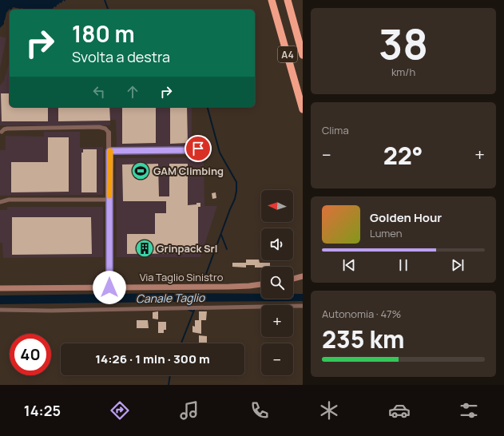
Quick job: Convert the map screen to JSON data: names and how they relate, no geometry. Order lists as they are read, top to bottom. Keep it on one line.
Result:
{"streets":{"highway":["A4"],"main road":["Via Taglio Sinistro"]},"water":["Canale Taglio"],"places":{"sports":["GAM Climbing"],"building":["Grinpack Srl"]},"north":"left","page":{"tile":[["38","km/h"],"Clima",["Autonomia · 47%","235 km"]],"turn":["180 m","Svolta a destra"],"heat":["−","22°","+"],"map_buttons":["+","−"],"song":["Golden Hour","Lumen"],"limit":"40","trip":"14:26 · 1 min · 300 m","tabs":"14:25"}}
